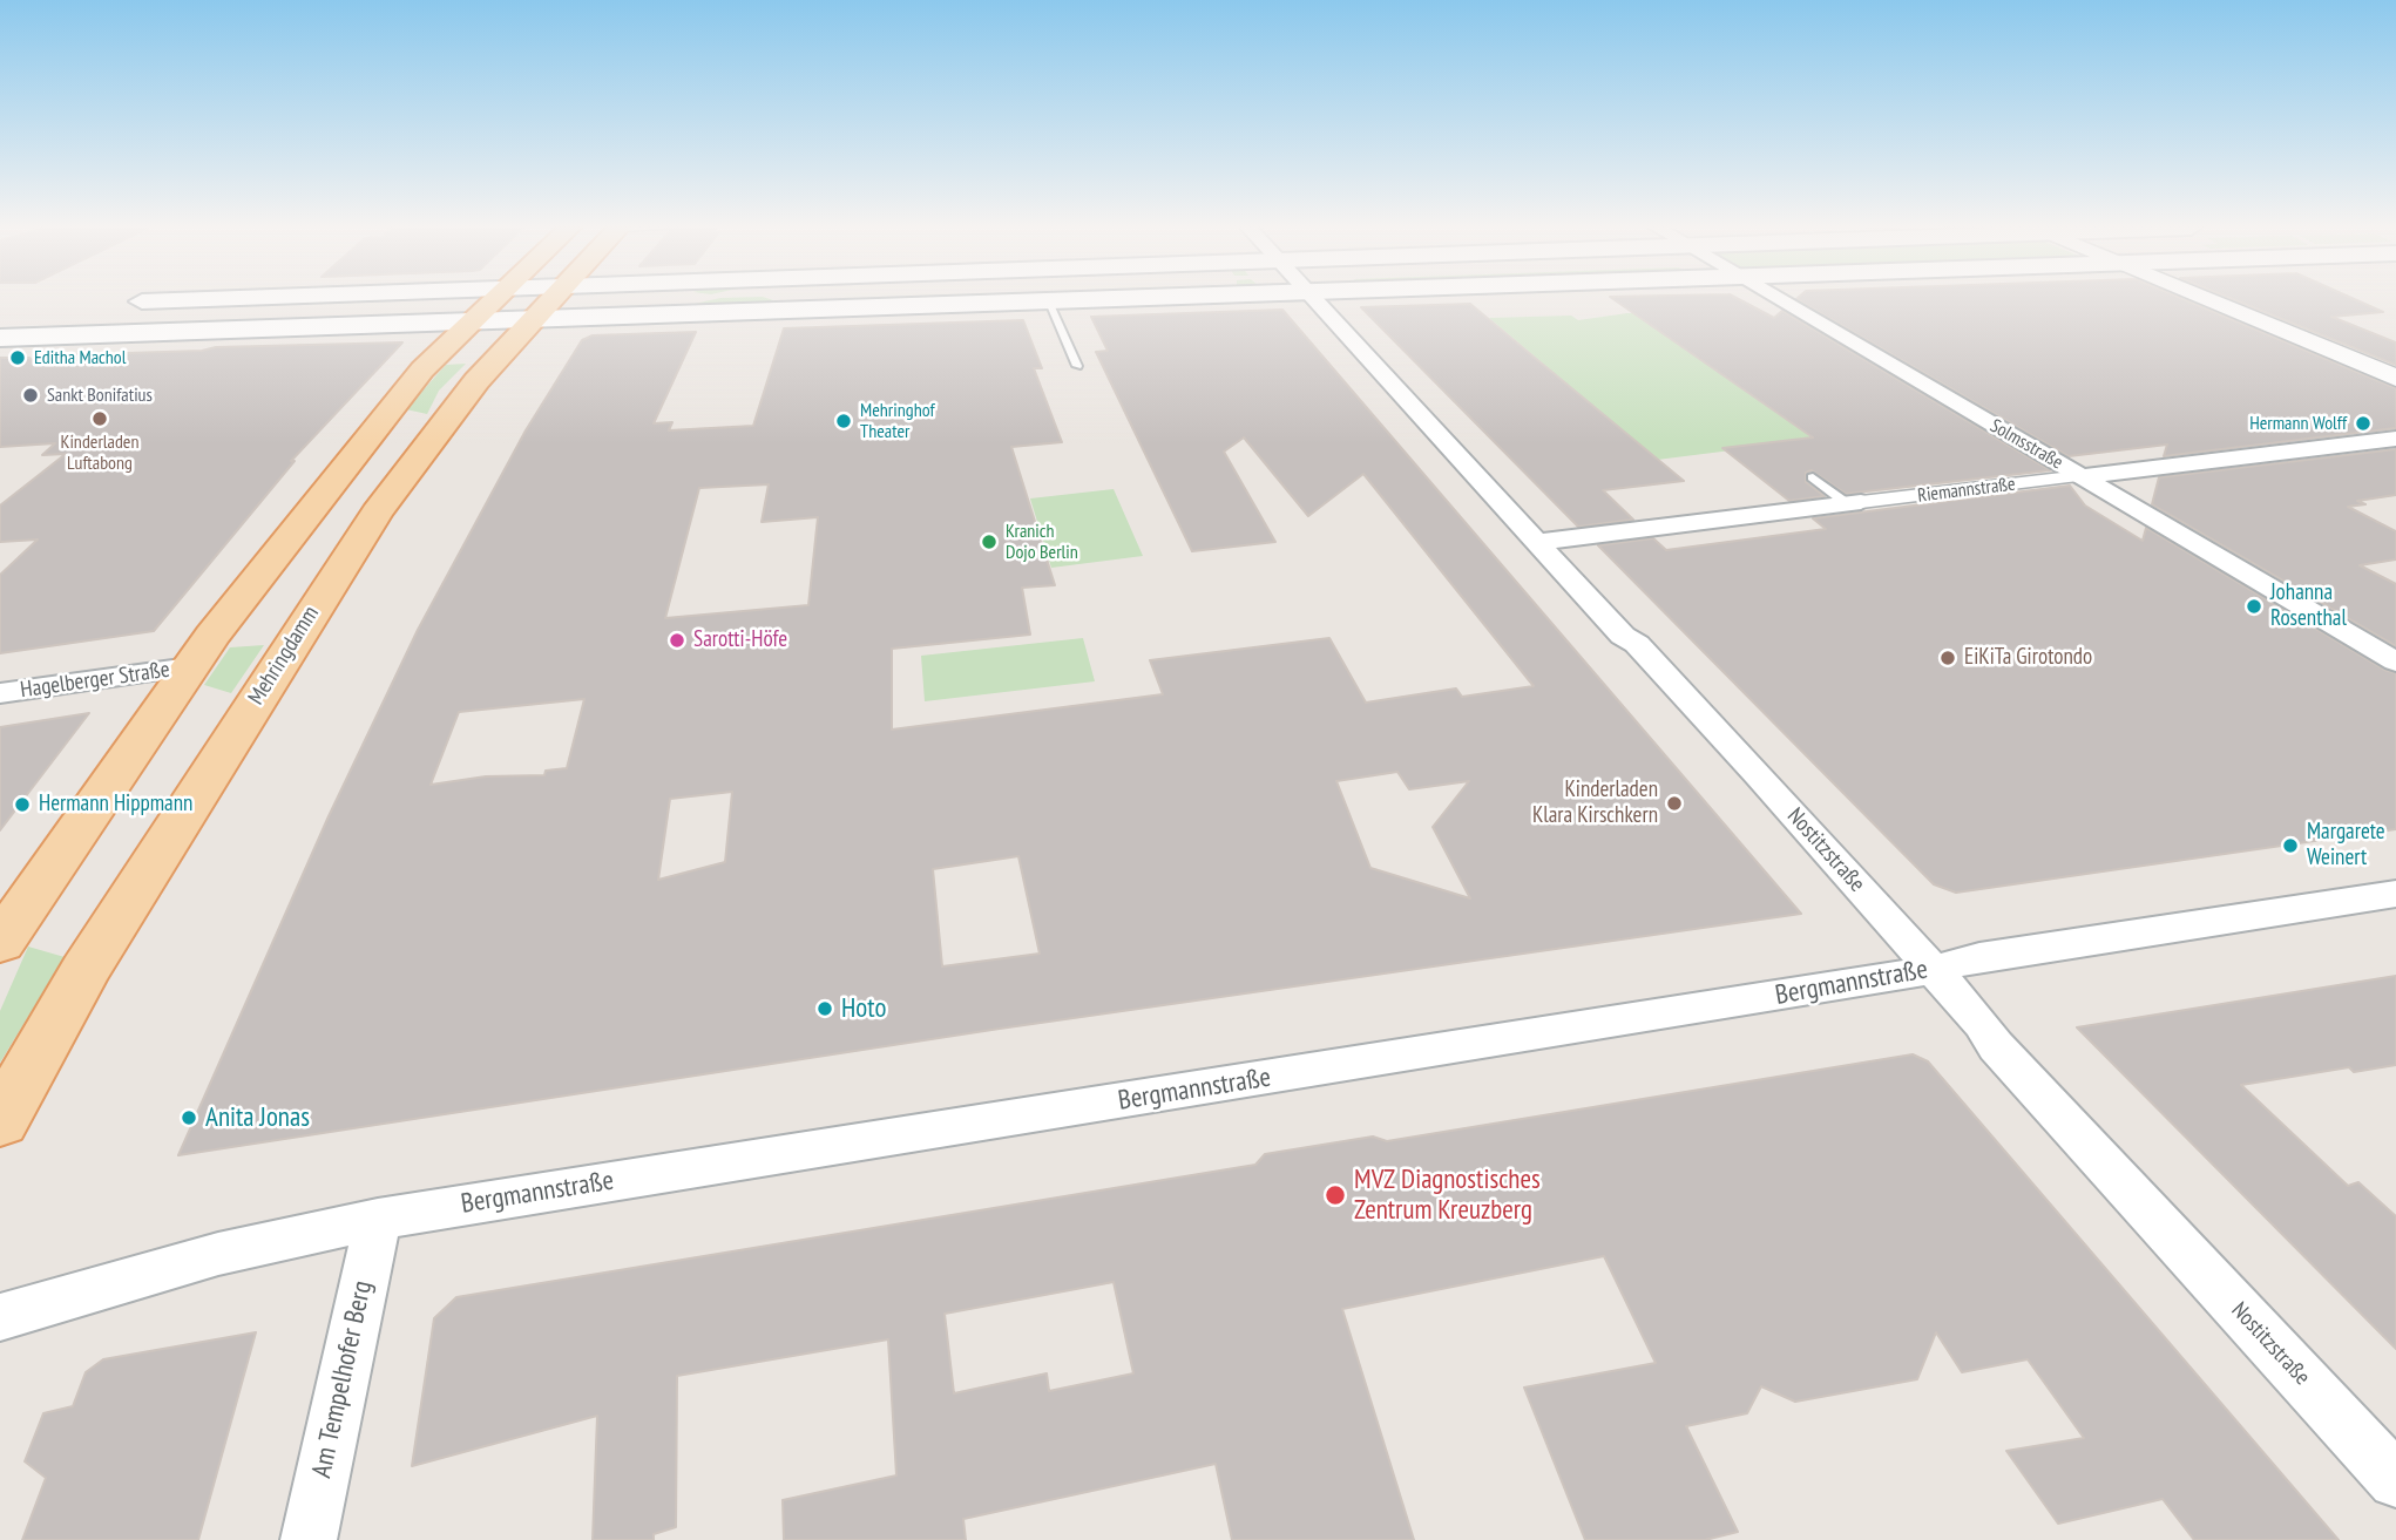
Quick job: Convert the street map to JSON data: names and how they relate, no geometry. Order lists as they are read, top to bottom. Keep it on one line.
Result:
{"streets":{"main road":["Mehringdamm"],"street":["Solmsstraße","Riemannstraße","Hagelberger Straße","Nostitzstraße","Bergmannstraße","Am Tempelhofer Berg"]},"crossings":[["Solmsstraße","Riemannstraße"],["Riemannstraße","Nostitzstraße"],["Nostitzstraße","Bergmannstraße"],["Bergmannstraße","Am Tempelhofer Berg"]],"places":["Editha Machol","Sankt Bonifatius","Kinderladen Luftabong","Mehringhof Theater","Hermann Wolff","Kranich Dojo Berlin","Johanna Rosenthal","Sarotti-Höfe","EiKiTa Girotondo","Kinderladen Klara Kirschkern","Hermann Hippmann","Margarete Weinert","Hoto","Anita Jonas","MVZ Diagnostisches Zentrum Kreuzberg"]}
